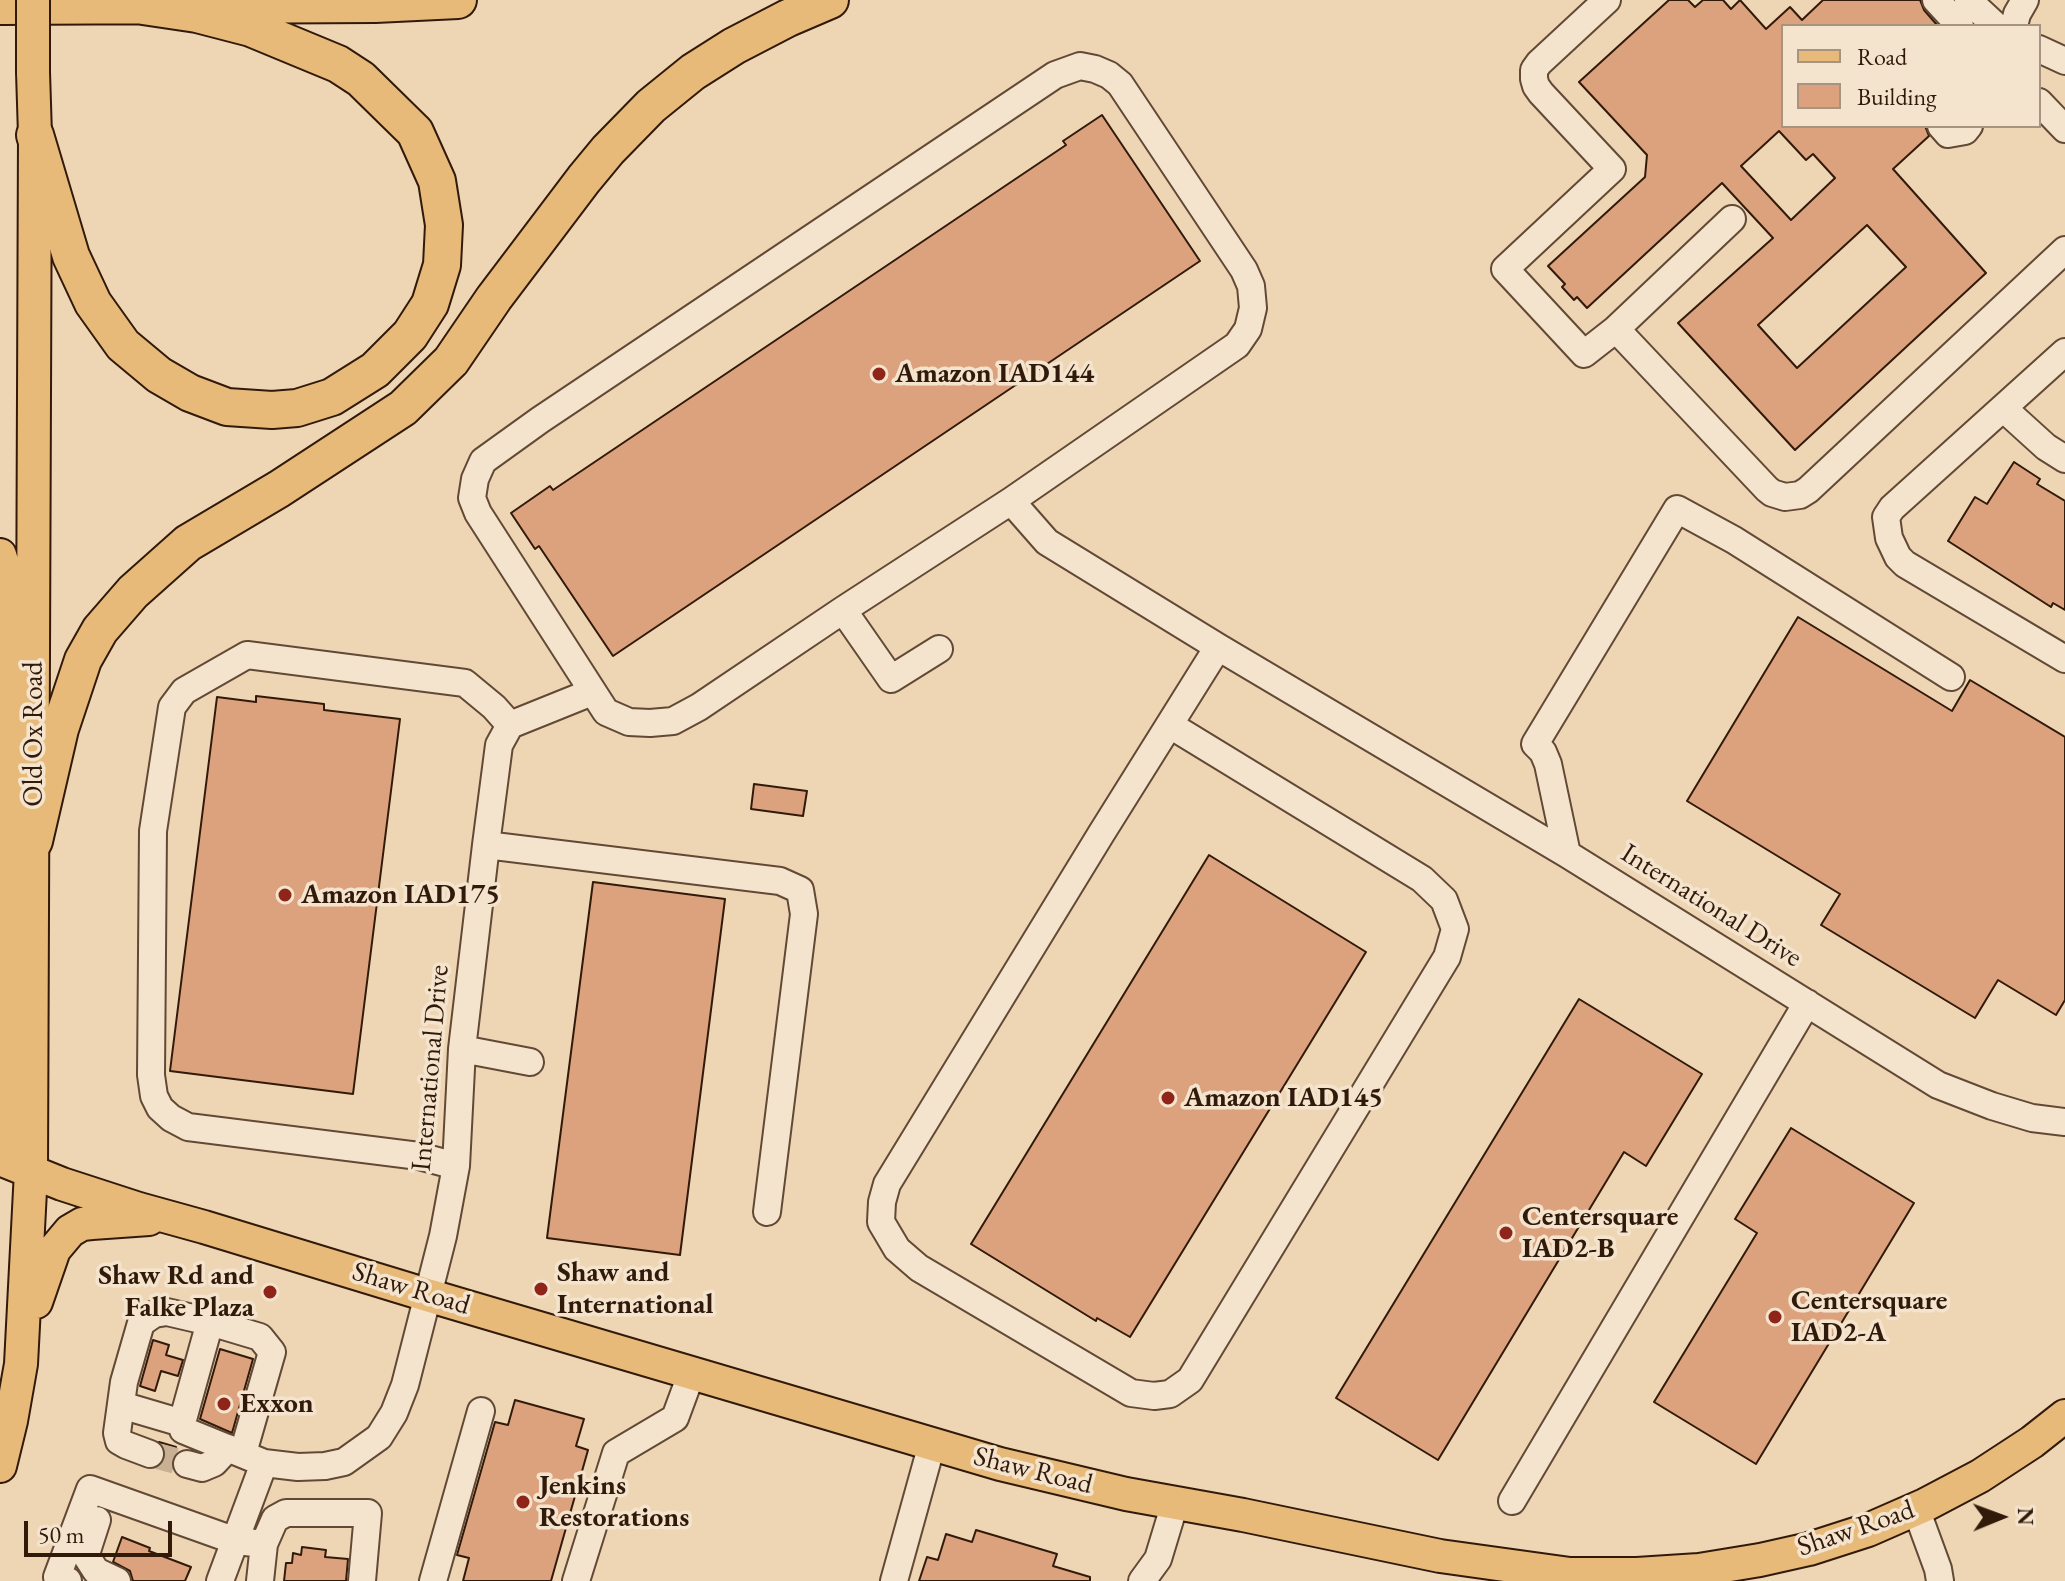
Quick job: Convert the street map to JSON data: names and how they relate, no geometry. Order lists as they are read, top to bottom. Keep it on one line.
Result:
{"streets":{"main road":["Old Ox Road","Shaw Road"],"street":["International Drive"]},"crossings":[["Old Ox Road","Shaw Road"],["International Drive","Shaw Road"]],"places":["Amazon IAD144","Amazon IAD175","Amazon IAD145","Centersquare IAD2-B","Shaw and International","Shaw Rd and Falke Plaza","Centersquare IAD2-A","Exxon","Jenkins Restorations"],"legend":["Road","Building"],"scale_bar":"50 m","north":"right"}
